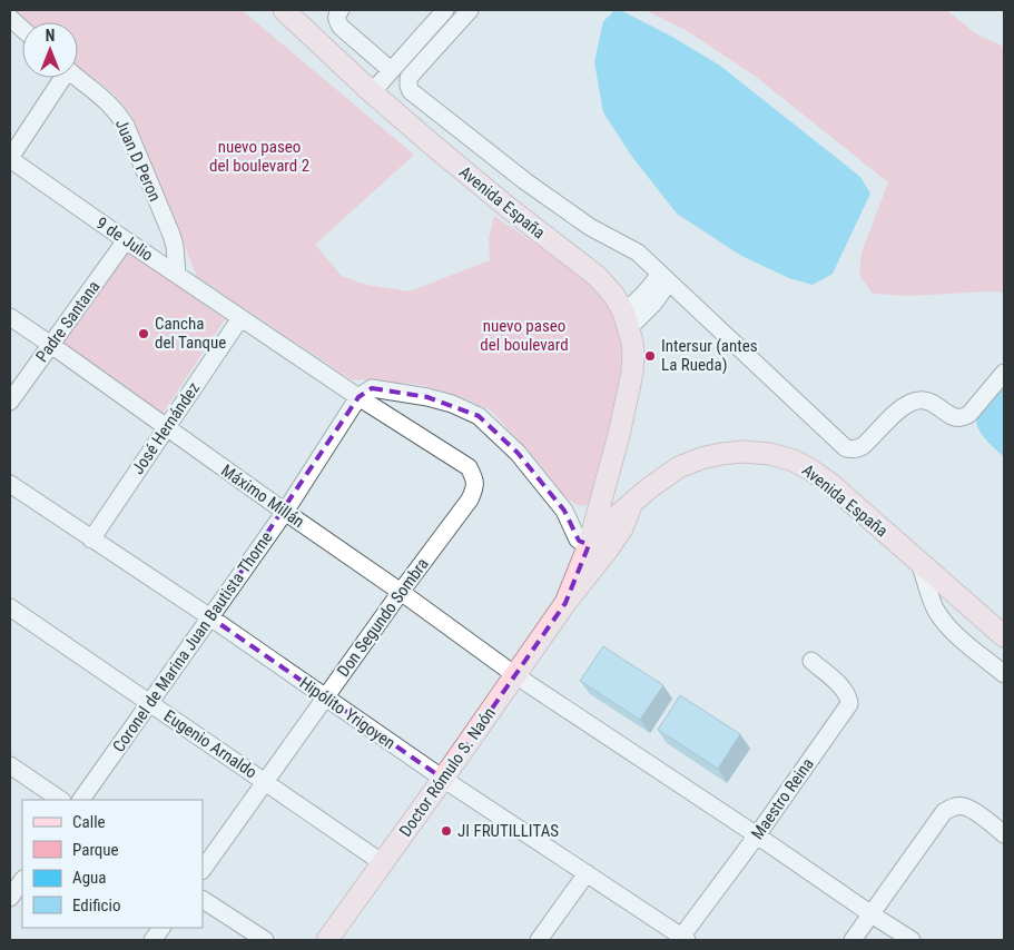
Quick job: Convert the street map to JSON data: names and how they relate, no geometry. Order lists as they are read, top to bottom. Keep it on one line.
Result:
{"streets":{"main road":["Avenida España","Doctor Rómulo S. Naón"],"street":["Juan D Peron","9 de Julio","Padre Santana","José Hernández","Máximo Millán","Don Segundo Sombra","Coronel de Marina Juan Bautista Thorne","Hipólito Yrigoyen","Eugenio Arnaldo","Maestro Reina"]},"crossings":[["Juan D Peron","9 de Julio"],["Avenida España","Doctor Rómulo S. Naón"],["9 de Julio","Padre Santana"],["9 de Julio","José Hernández"],["9 de Julio","Don Segundo Sombra"],["Padre Santana","Máximo Millán"],["José Hernández","Máximo Millán"],["José Hernández","Don Segundo Sombra"],["José Hernández","Hipólito Yrigoyen"],["Máximo Millán","Don Segundo Sombra"],["Máximo Millán","Coronel de Marina Juan Bautista Thorne"],["Máximo Millán","Doctor Rómulo S. Naón"],["Máximo Millán","Maestro Reina"],["Don Segundo Sombra","Coronel de Marina Juan Bautista Thorne"],["Don Segundo Sombra","Hipólito Yrigoyen"],["Don Segundo Sombra","Eugenio Arnaldo"],["Coronel de Marina Juan Bautista Thorne","Hipólito Yrigoyen"],["Coronel de Marina Juan Bautista Thorne","Eugenio Arnaldo"],["Hipólito Yrigoyen","Doctor Rómulo S. Naón"],["Hipólito Yrigoyen","Maestro Reina"],["Eugenio Arnaldo","Doctor Rómulo S. Naón"]],"parks":["nuevo paseo del boulevard 2","nuevo paseo del boulevard"],"places":["Cancha del Tanque","Intersur (antes La Rueda)","JI FRUTILLITAS"],"legend":["Calle","Parque","Agua","Edificio"],"north":"top"}
